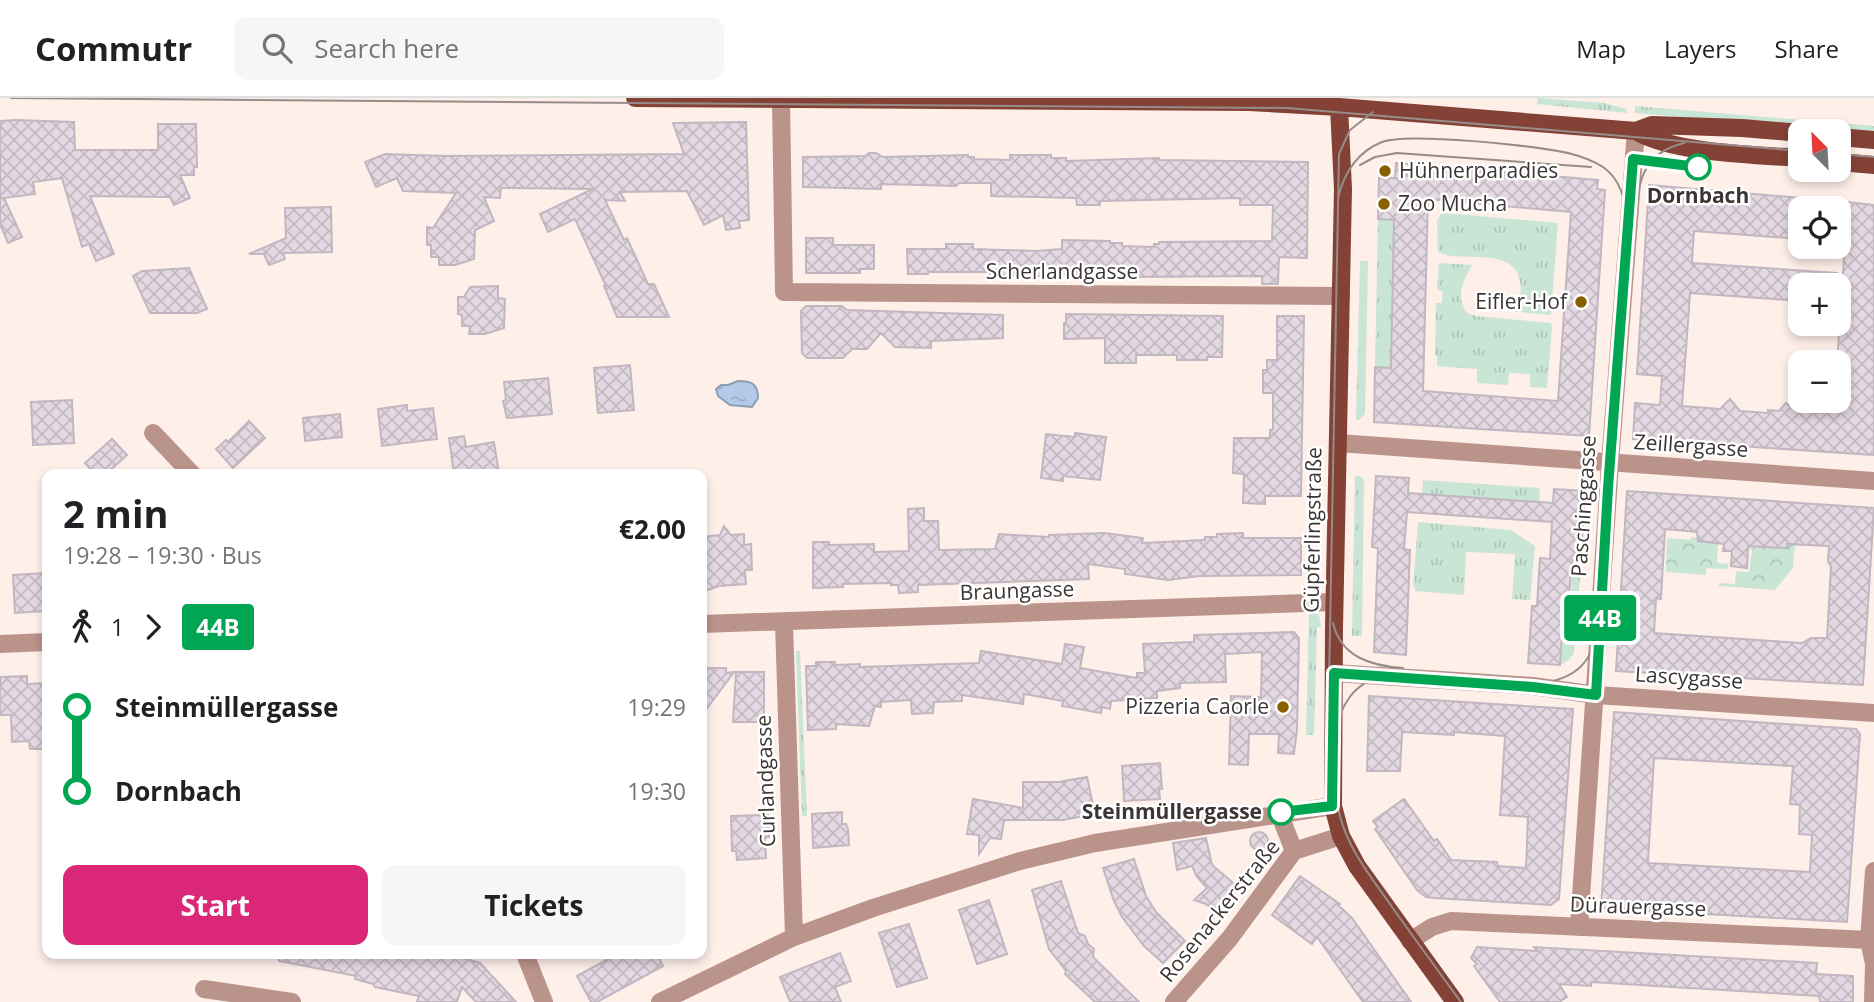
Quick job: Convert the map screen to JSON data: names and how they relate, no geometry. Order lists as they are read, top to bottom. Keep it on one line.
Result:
{"streets":{"main road":["Güpferlingstraße"],"street":["Scherlandgasse","Zeillergasse","Paschinggasse","Braungasse","Lascygasse","Curlandgasse","Dürauergasse","Rosenackerstraße"]},"crossings":[["Scherlandgasse","Güpferlingstraße"],["Zeillergasse","Paschinggasse"],["Zeillergasse","Güpferlingstraße"],["Paschinggasse","Lascygasse"],["Paschinggasse","Dürauergasse"],["Güpferlingstraße","Braungasse"],["Güpferlingstraße","Lascygasse"],["Güpferlingstraße","Dürauergasse"],["Güpferlingstraße","Rosenackerstraße"],["Braungasse","Curlandgasse"]],"places":["Dornbach","Hühnerparadies","Zoo Mucha","Eifler-Hof","Pizzeria Caorle","Steinmüllergasse"],"lines":["bus line 44B"],"north":"top left","page":{"header":"Commutr","search":"Search here","nav":["Map","Layers","Share"],"on_map":"44B","map_buttons":["+","−"],"heading":["2 min","19:28 – 19:30 · Bus","€2.00"],"legs":["1","44B"],"list":[{"name":"Steinmüllergasse","value":"19:29"},{"name":"Dornbach","value":"19:30"}],"buttons":["Start","Tickets"]}}
